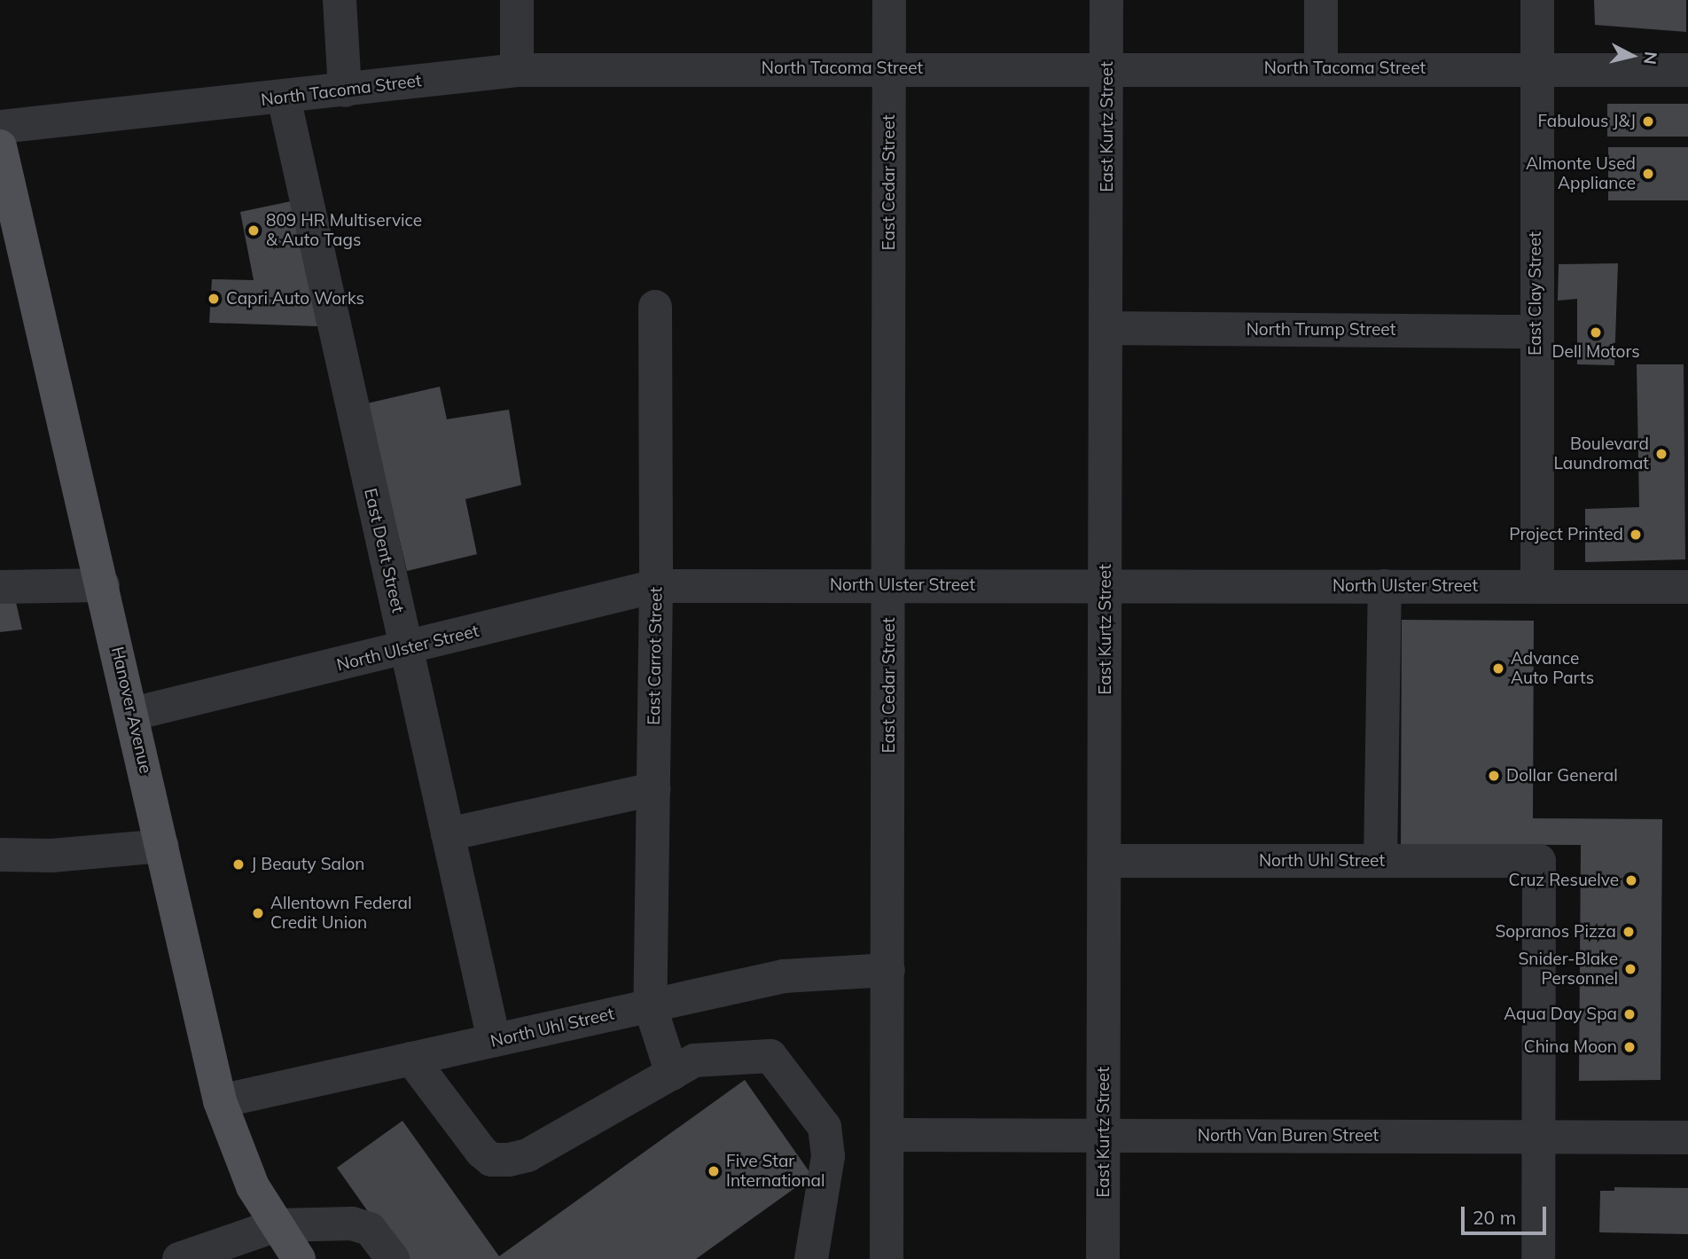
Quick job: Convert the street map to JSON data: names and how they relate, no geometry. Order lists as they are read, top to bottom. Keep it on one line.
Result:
{"streets":{"main road":["Hanover Avenue"],"street":["North Tacoma Street","East Kurtz Street","East Cedar Street","East Clay Street","North Trump Street","East Dent Street","North Ulster Street","East Carrot Street","North Uhl Street","North Van Buren Street"]},"crossings":[["North Tacoma Street","East Kurtz Street"],["North Tacoma Street","East Cedar Street"],["North Tacoma Street","East Clay Street"],["North Tacoma Street","East Dent Street"],["East Kurtz Street","North Trump Street"],["East Kurtz Street","North Ulster Street"],["East Kurtz Street","North Uhl Street"],["East Kurtz Street","North Van Buren Street"],["East Cedar Street","North Ulster Street"],["East Cedar Street","North Uhl Street"],["East Cedar Street","North Van Buren Street"],["East Clay Street","North Trump Street"],["East Clay Street","North Ulster Street"],["East Dent Street","North Ulster Street"],["East Dent Street","North Uhl Street"],["North Ulster Street","East Carrot Street"],["North Ulster Street","Hanover Avenue"],["East Carrot Street","North Uhl Street"],["Hanover Avenue","North Uhl Street"],["North Uhl Street","North Van Buren Street"]],"places":["Fabulous J&J","Almonte Used Appliance","809 HR Multiservice & Auto Tags","Capri Auto Works","Dell Motors","Boulevard Laundromat","Project Printed","Advance Auto Parts","Dollar General","J Beauty Salon","Cruz Resuelve","Allentown Federal Credit Union","Sopranos Pizza","Snider-Blake Personnel","Aqua Day Spa","China Moon","Five Star International"],"scale_bar":"20 m","north":"right"}
